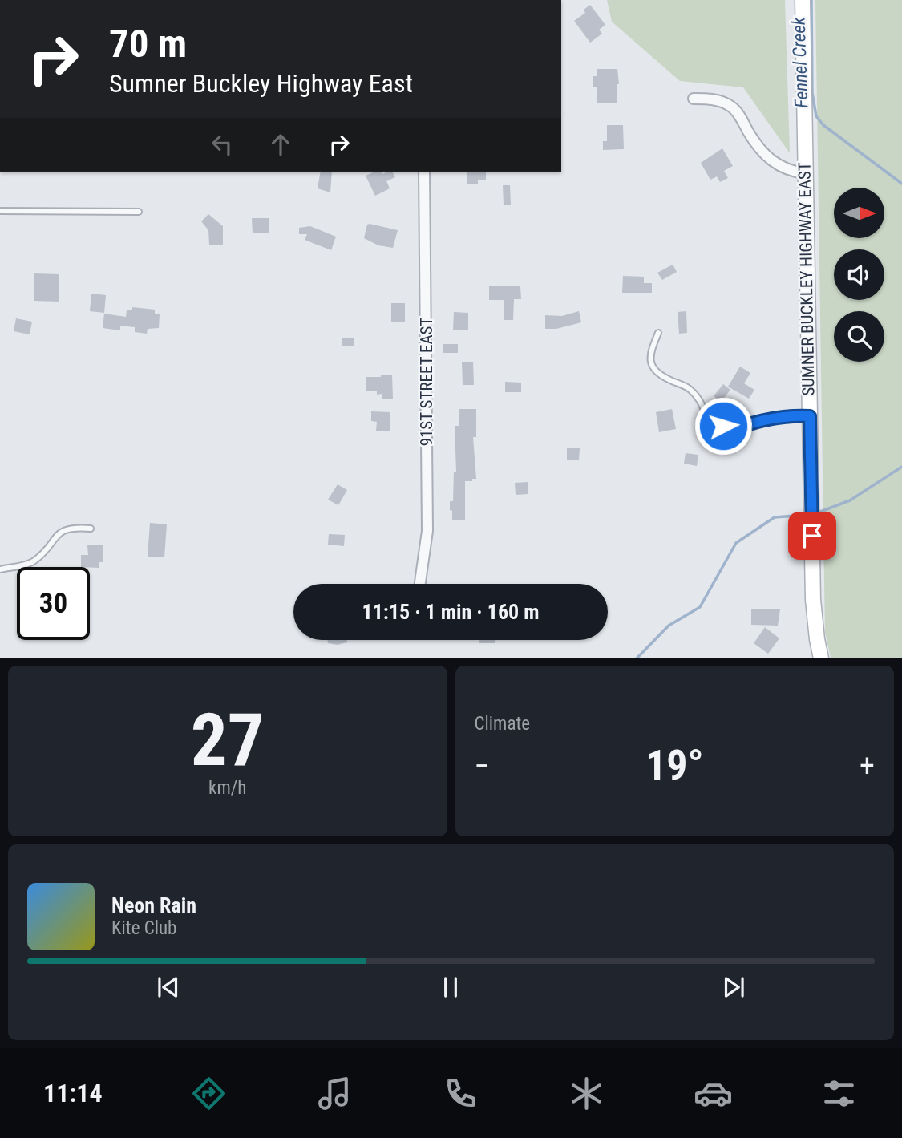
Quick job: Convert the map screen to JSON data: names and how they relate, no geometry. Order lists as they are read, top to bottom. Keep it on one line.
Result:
{"streets":{"street":["SUMNER BUCKLEY HIGHWAY EAST","91ST STREET EAST"]},"water":["Fennel Creek"],"north":"right","page":{"turn":["70 m","Sumner Buckley Highway East"],"limit":"30","trip":"11:15 · 1 min · 160 m","tile":[["27","km/h"],"Climate"],"heat":["−","19°","+"],"song":["Neon Rain","Kite Club"],"tabs":"11:14"}}
